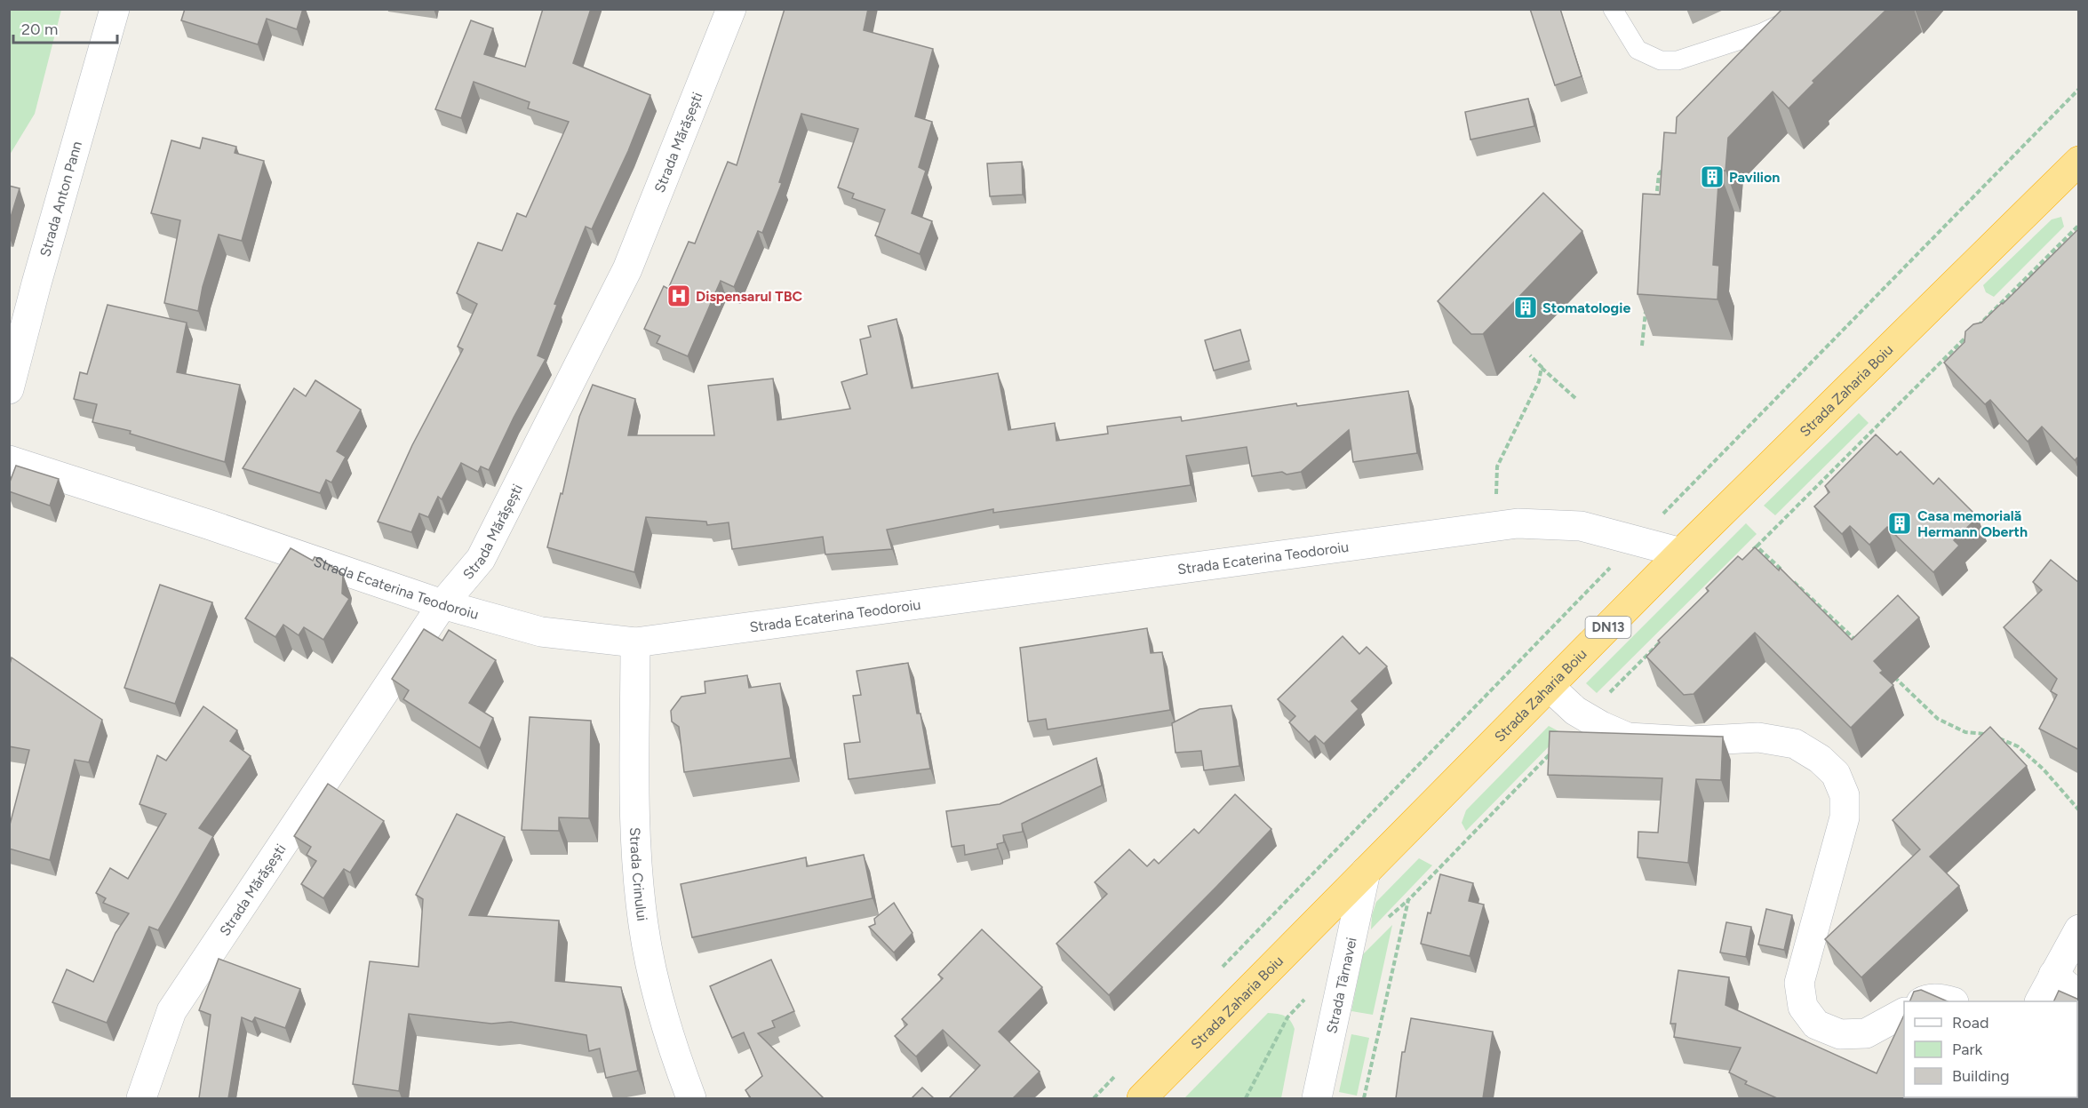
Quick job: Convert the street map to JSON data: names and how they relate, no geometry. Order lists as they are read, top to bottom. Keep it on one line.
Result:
{"streets":{"highway":["Strada Zaharia Boiu","DN13"],"street":["Strada Mărășești","Strada Anton Pann","Strada Ecaterina Teodoroiu","Strada Crinului","Strada Târnavei"]},"crossings":[["Strada Mărășești","Strada Ecaterina Teodoroiu"],["Strada Zaharia Boiu","Strada Ecaterina Teodoroiu"],["Strada Zaharia Boiu","Strada Târnavei"],["Strada Ecaterina Teodoroiu","Strada Crinului"]],"places":{"building":["Pavilion","Stomatologie","Casa memorială Hermann Oberth"],"hospital":["Dispensarul TBC"]},"legend":["Road","Park","Building"],"scale_bar":"20 m"}
